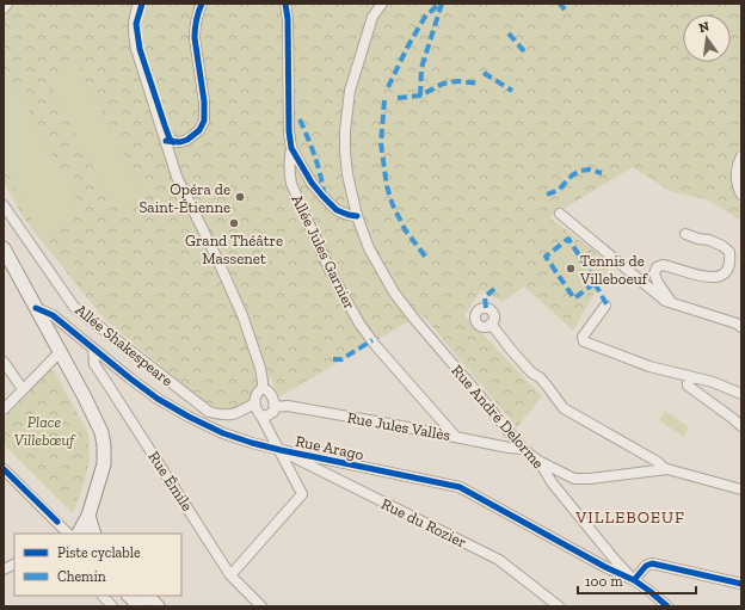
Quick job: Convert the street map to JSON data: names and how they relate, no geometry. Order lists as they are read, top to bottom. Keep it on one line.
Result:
{"streets":{"street":["Allée Jules Garnier","Allée Shakespeare","Rue André Delorme","Rue Jules Vallès","Rue Arago","Rue Émile","Rue du Rozier"]},"crossings":[["Allée Jules Garnier","Rue Jules Vallès"],["Allée Shakespeare","Rue Jules Vallès"],["Rue André Delorme","Rue Jules Vallès"],["Rue André Delorme","Rue Arago"],["Rue Arago","Rue Émile"],["Rue Arago","Rue du Rozier"]],"districts":["VILLEBOEUF"],"parks":["Place Villebœuf"],"places":["Opéra de Saint-Étienne","Grand Théâtre Massenet","Tennis de Villeboeuf"],"legend":["Piste cyclable","Chemin"],"scale_bar":"100 m","north":"top"}
